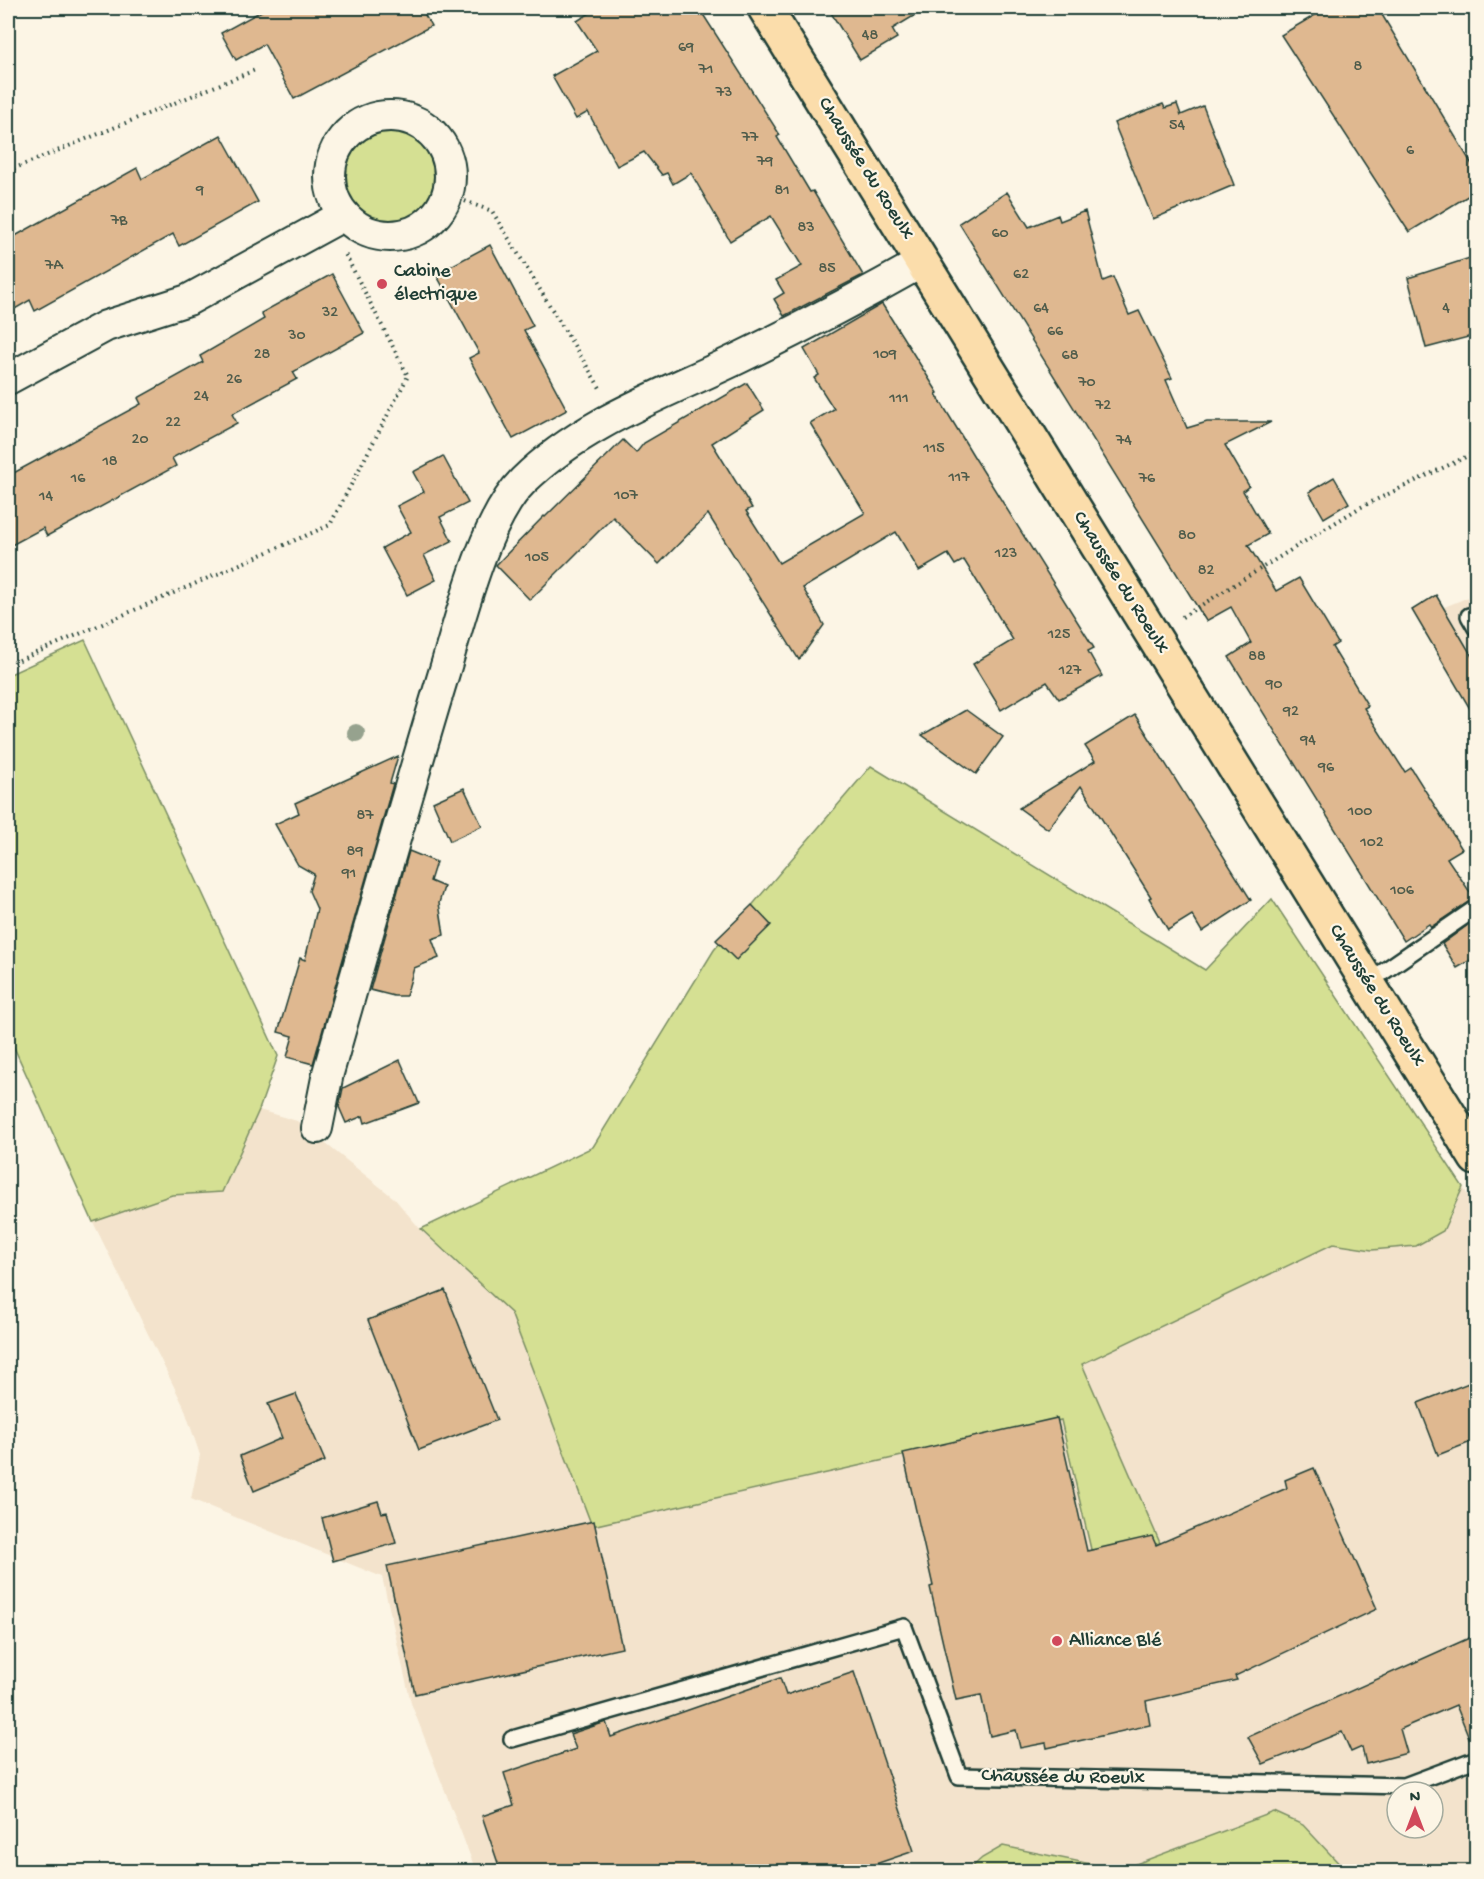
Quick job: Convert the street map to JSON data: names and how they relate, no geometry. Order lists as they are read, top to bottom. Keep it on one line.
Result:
{"streets":{"main road":["Chaussée du Roeulx"]},"places":["Cabine électrique","Alliance Blé"],"house_numbers":["48","69","8","71","73","54","77","6","79","9","81","7B","83","60","7A","85","62","64","4","32","66","30","28","109","68","26","70","24","111","72","22","20","74","115","18","117","16","76","107","14","80","123","105","82","125","88","127","90","92","94","96","100","87","102","89","91","106"],"north":"top"}
